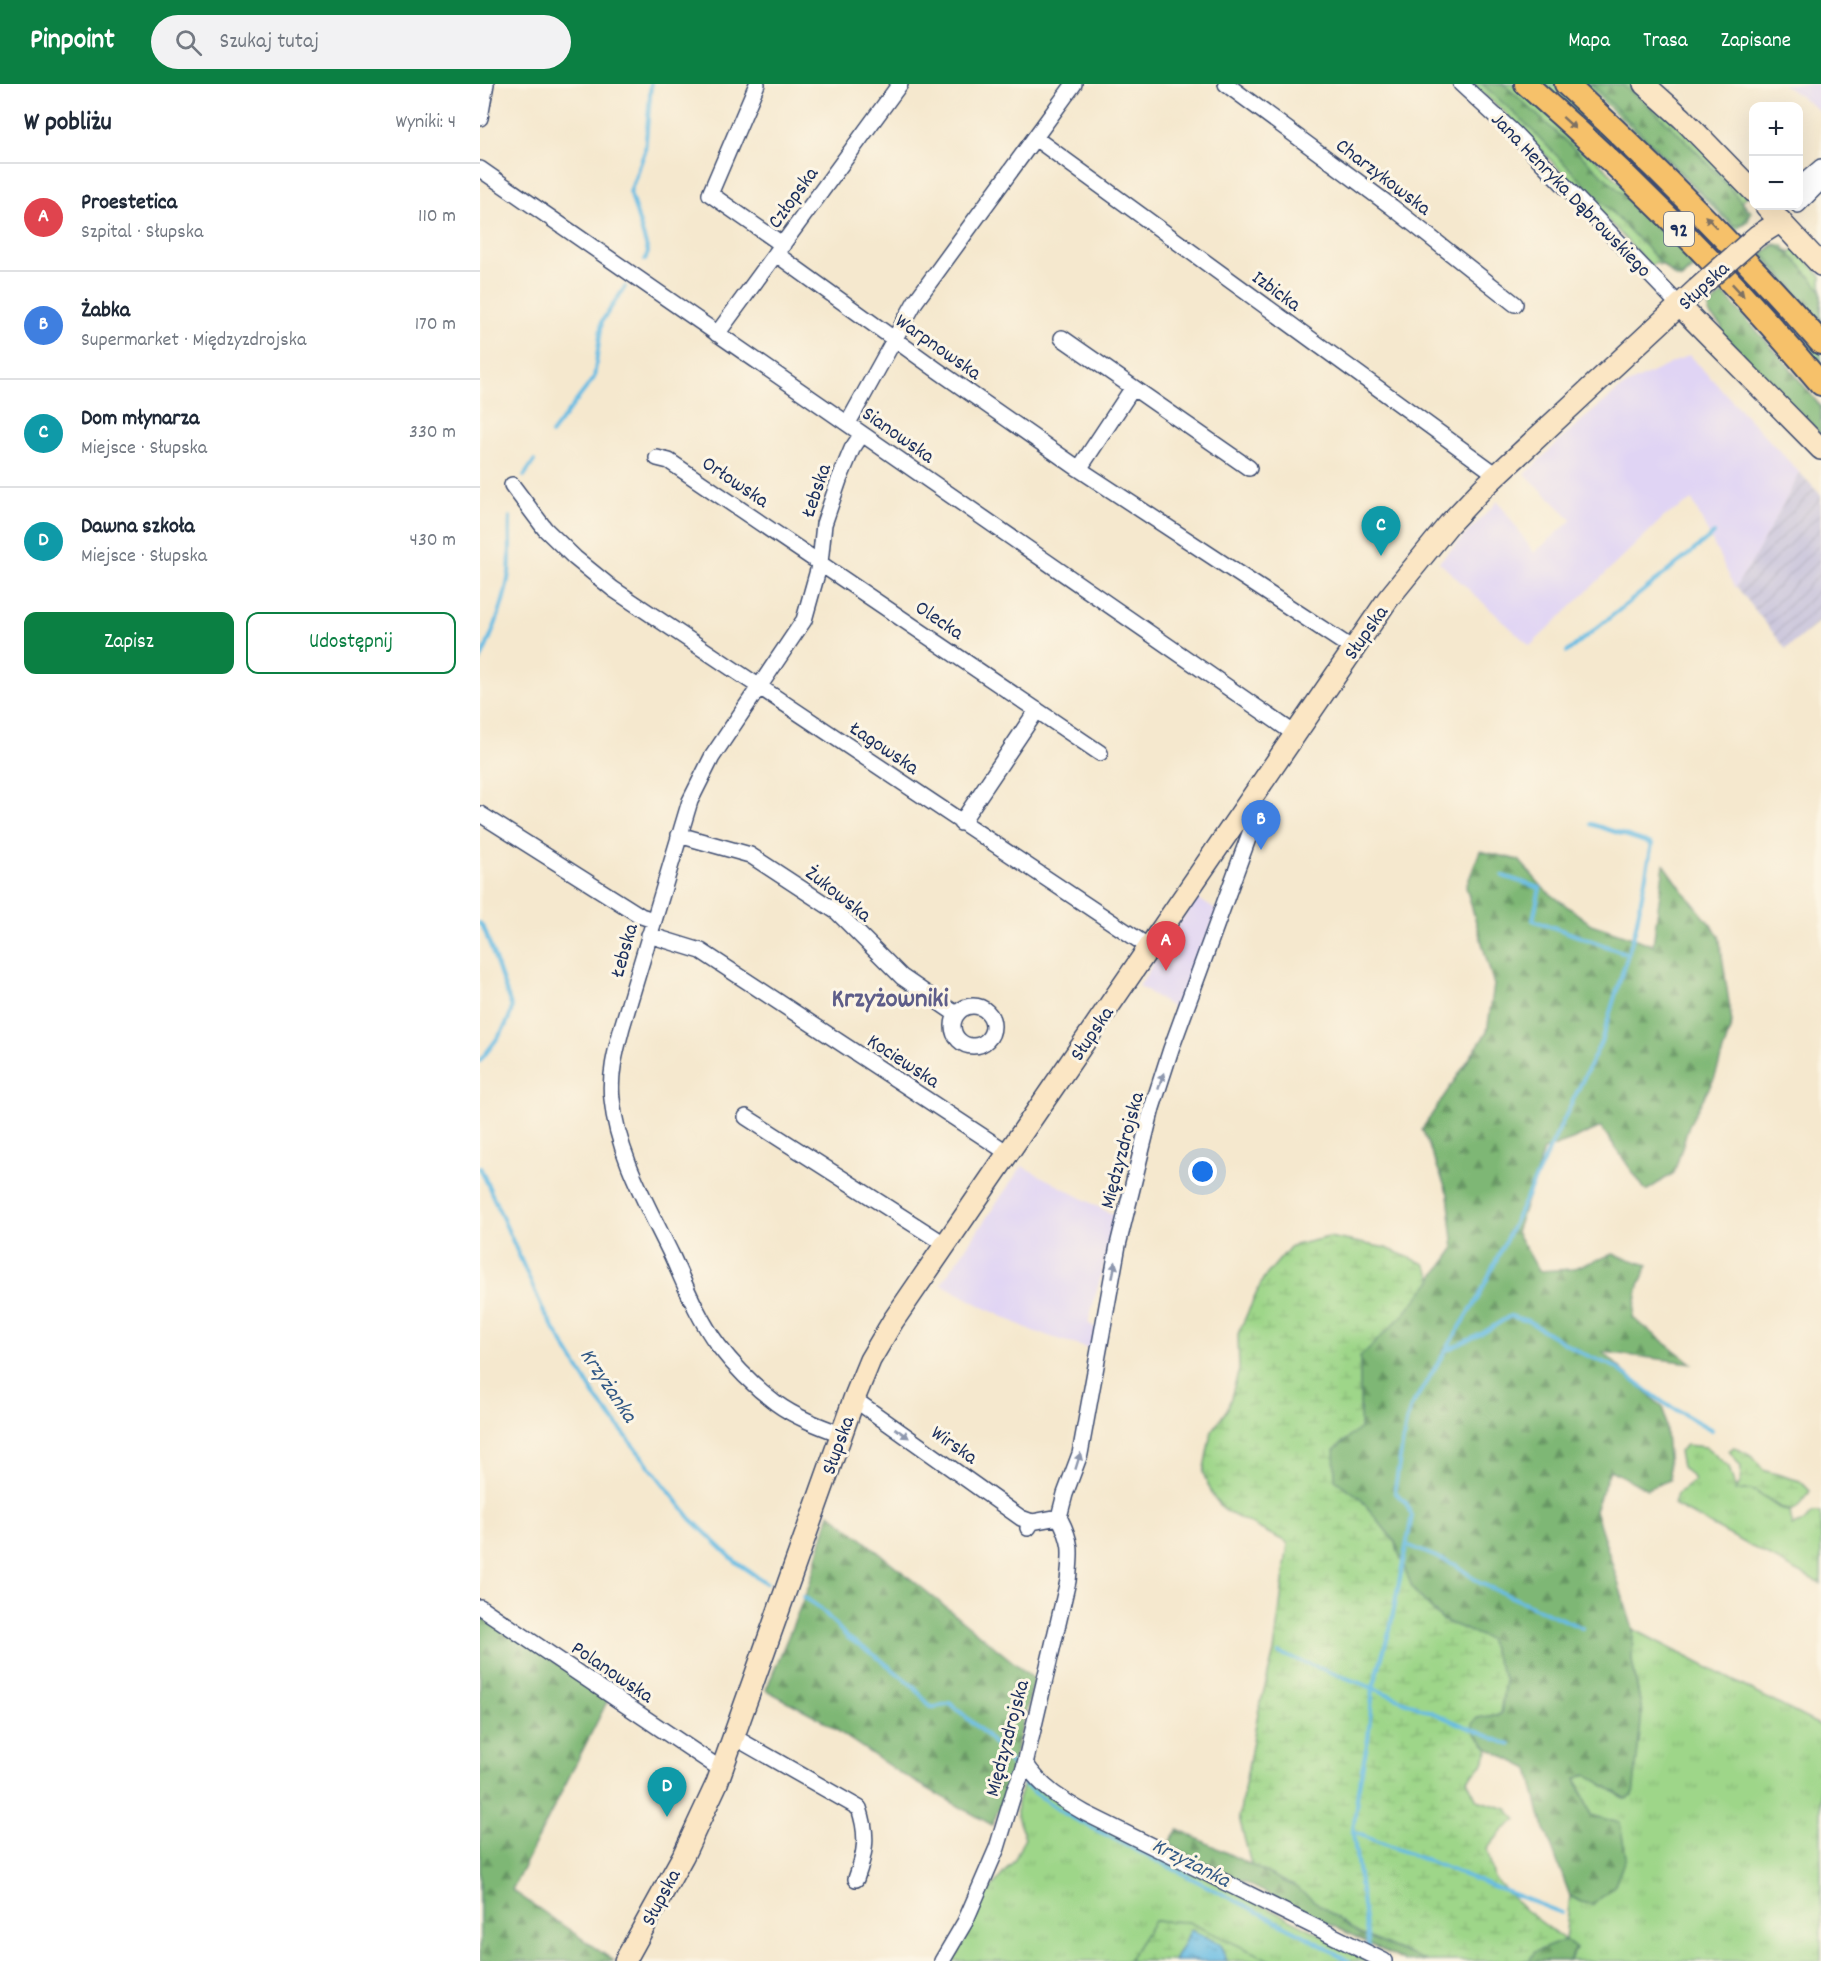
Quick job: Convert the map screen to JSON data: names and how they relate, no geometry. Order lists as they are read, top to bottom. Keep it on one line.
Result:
{"streets":{"main road":["Jana Henryka Dąbrowskiego","92"],"street":["Charzykowska","Człopska","Słupska","Izbicka","Warpnowska","Sianowska","Orłowska","Łebska","Olecka","Łagowska","Żukowska","Kociewska","Międzyzdrojska","Wirska","Polanowska"]},"crossings":[["Jana Henryka Dąbrowskiego","Słupska"],["Człopska","Warpnowska"],["Człopska","Sianowska"],["Słupska","Izbicka"],["Słupska","Warpnowska"],["Słupska","Sianowska"],["Słupska","Łebska"],["Słupska","Łagowska"],["Słupska","Kociewska"],["Słupska","Międzyzdrojska"],["Słupska","Wirska"],["Słupska","Polanowska"],["Sianowska","Łebska"],["Orłowska","Łebska"],["Orłowska","Olecka"],["Łebska","Olecka"],["Łebska","Łagowska"],["Łebska","Żukowska"],["Łebska","Kociewska"],["Międzyzdrojska","Wirska"]],"one_way":["Międzyzdrojska","Wirska"],"districts":["Krzyżowniki"],"water":["Krzyżanka"],"page":{"header":"Pinpoint","search":"Szukaj tutaj","nav":["Mapa","Trasa","Zapisane"],"heading":["W pobliżu","Wyniki: 4"],"map_buttons":["+","−"],"list":[{"mark":"A","name":"Proestetica","note":"Szpital · Słupska","value":"110 m"},{"mark":"B","name":"Żabka","note":"Supermarket · Międzyzdrojska","value":"170 m"},{"mark":"C","name":"Dom młynarza","note":"Miejsce · Słupska","value":"330 m"},{"mark":"D","name":"Dawna szkoła","note":"Miejsce · Słupska","value":"430 m"}],"pins":["C","B","A","D"],"buttons":["Zapisz","Udostępnij"]}}
